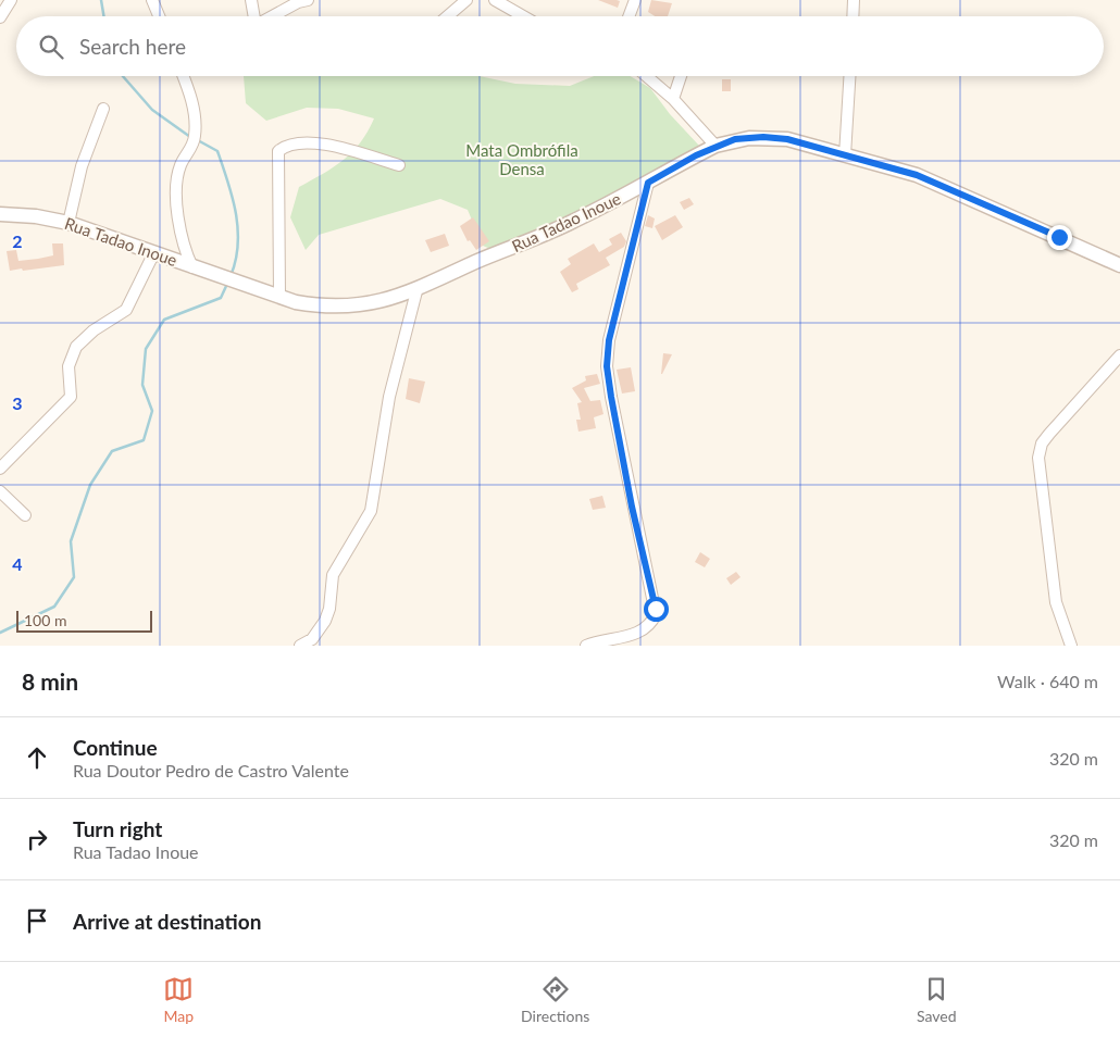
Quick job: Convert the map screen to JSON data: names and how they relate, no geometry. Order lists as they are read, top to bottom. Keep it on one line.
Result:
{"streets":{"street":["Rua Tadao Inoue"]},"parks":["Mata Ombrófila Densa"],"scale_bar":"100 m","page":{"search":"Search here","scale":"100 m","heading":["8 min","Walk · 640 m"],"list":[["Continue","Rua Doutor Pedro de Castro Valente","320 m"],["Turn right","Rua Tadao Inoue","320 m"],"Arrive at destination"],"nav":["Map","Directions","Saved"]},"grid":{"rows":["2","3","4"]}}
